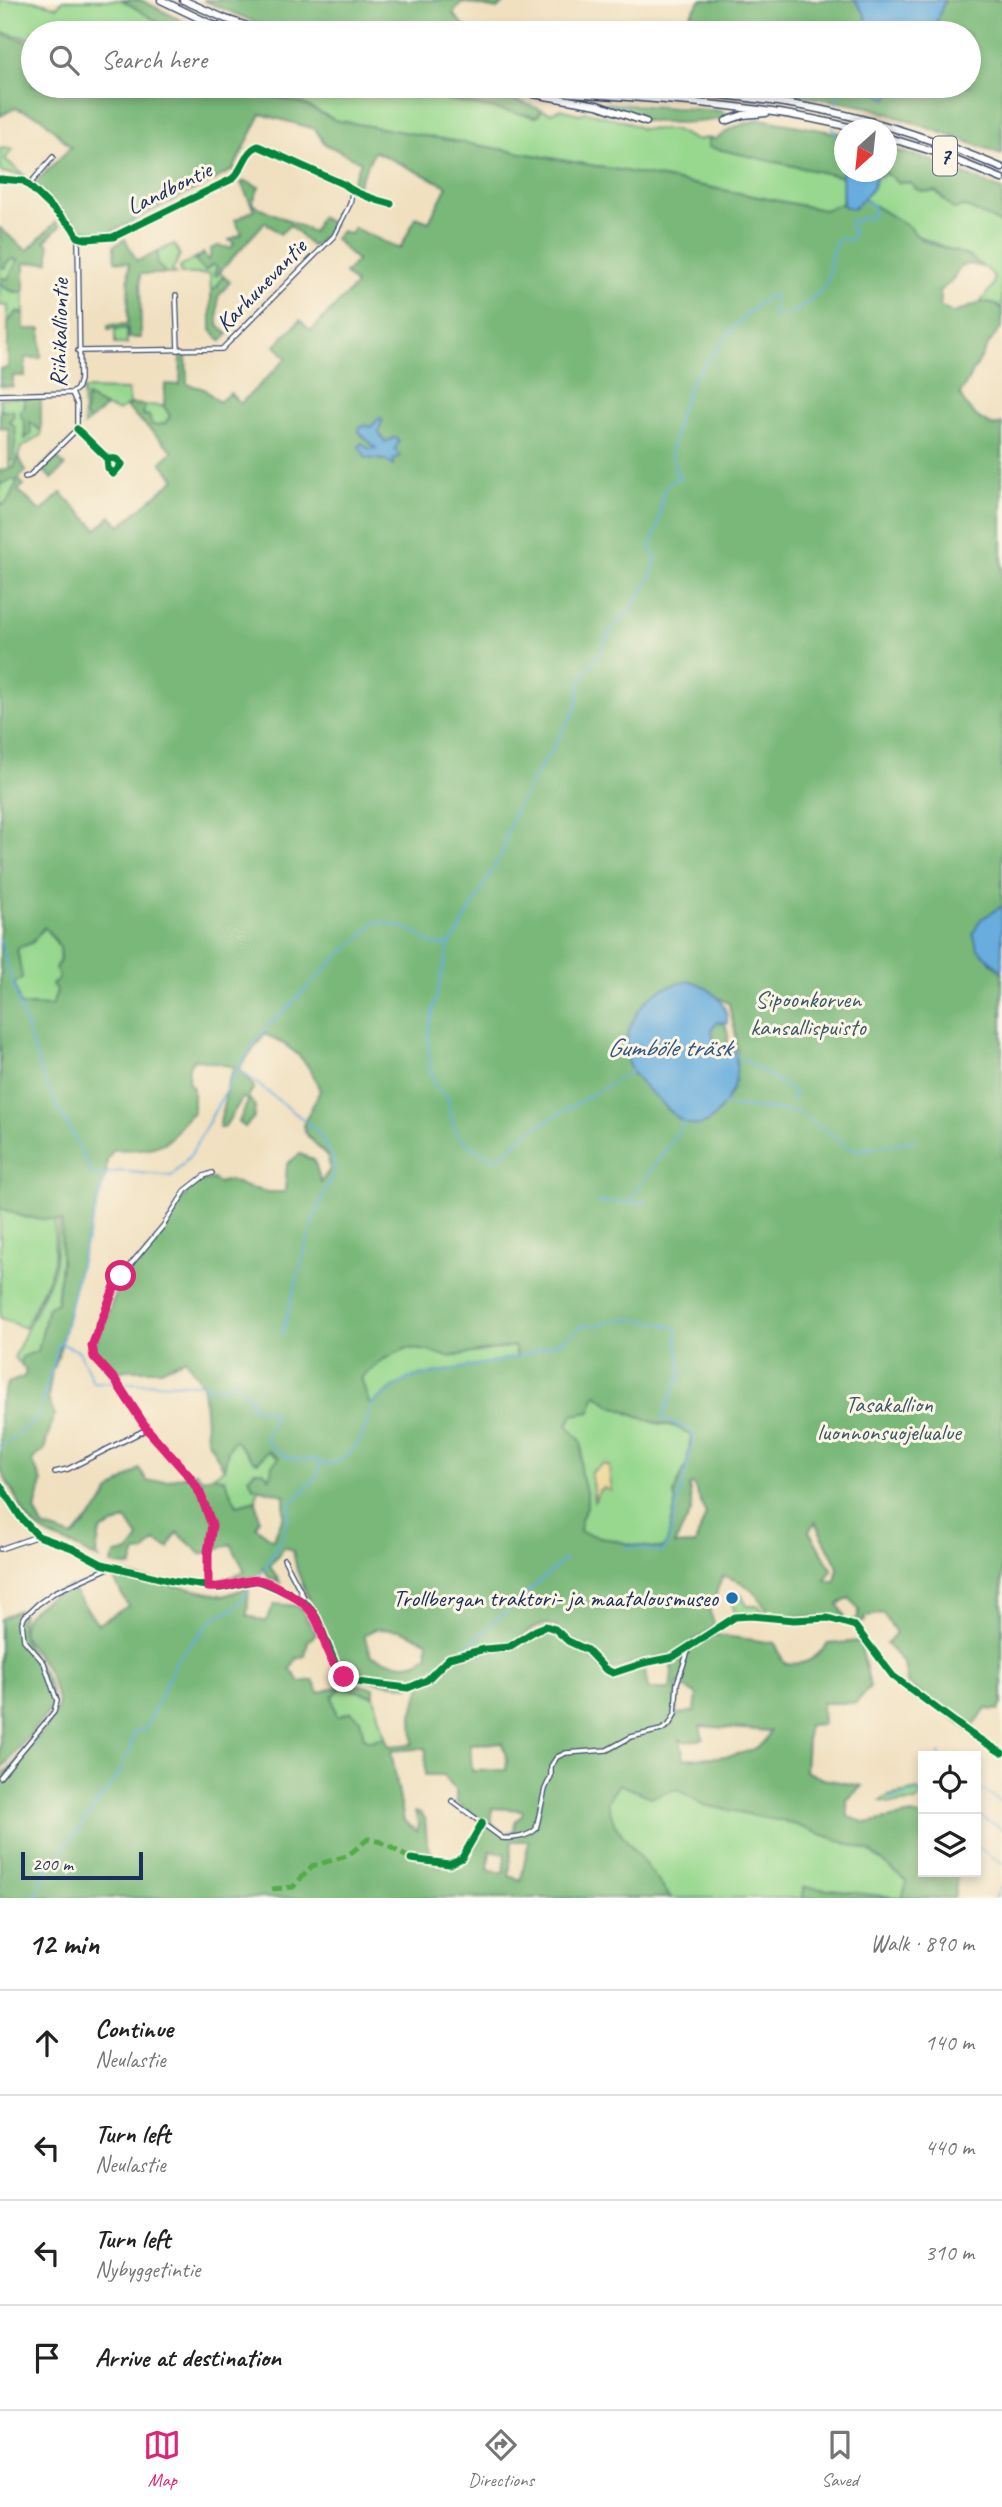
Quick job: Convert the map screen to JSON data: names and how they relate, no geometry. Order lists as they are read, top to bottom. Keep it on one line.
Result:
{"streets":{"highway":["7"],"street":["Landbontie","Karhunevantie","Riihikalliontie"]},"crossings":[["Landbontie","Karhunevantie"],["Landbontie","Riihikalliontie"],["Karhunevantie","Riihikalliontie"]],"water":["Gumböle träsk"],"parks":["Sipoonkorven kansallispuisto","Tasakallion luonnonsuojelualue"],"places":["Trollbergan traktori- ja maatalousmuseo"],"scale_bar":"200 m","north":"bottom left","page":{"search":"Search here","scale":"200 m","heading":["12 min","Walk · 890 m"],"list":[["Continue","Neulastie","140 m"],["Turn left","Neulastie","440 m"],["Turn left","Nybyggetintie","310 m"],"Arrive at destination"],"nav":["Map","Directions","Saved"]}}
